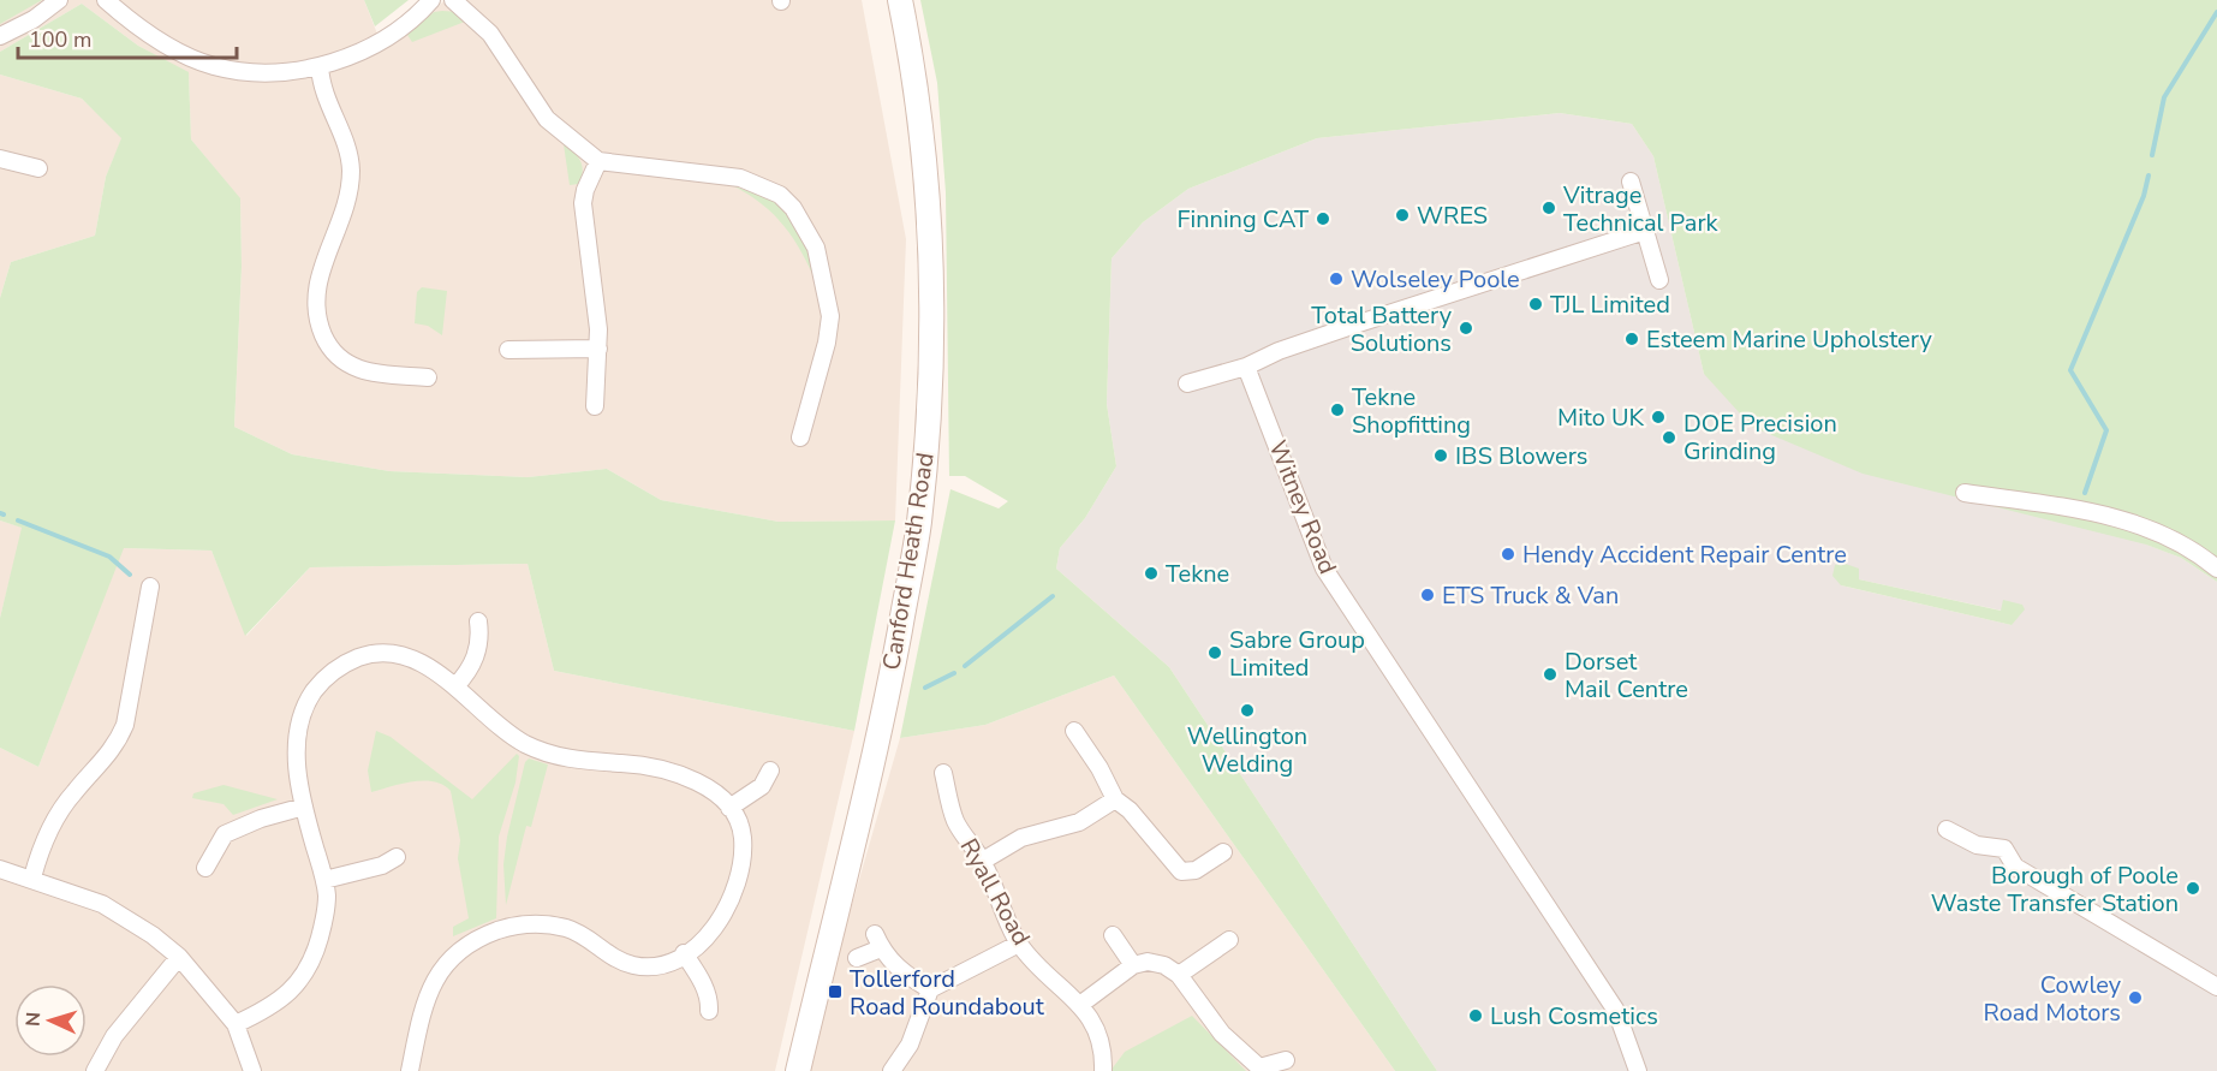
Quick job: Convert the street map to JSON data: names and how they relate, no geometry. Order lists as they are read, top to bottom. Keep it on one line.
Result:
{"streets":{"main road":["Canford Heath Road"],"street":["Witney Road","Ryall Road"]},"places":{"other":["Vitrage Technical Park","WRES","Finning CAT","Wolseley Poole","TJL Limited","Total Battery Solutions","Esteem Marine Upholstery","Tekne Shopfitting","Mito UK","DOE Precision Grinding","IBS Blowers","Hendy Accident Repair Centre","Tekne","ETS Truck & Van","Sabre Group Limited","Dorset Mail Centre","Wellington Welding","Borough of Poole Waste Transfer Station","Cowley Road Motors","Lush Cosmetics"],"transit":["Tollerford Road Roundabout"]},"scale_bar":"100 m","north":"left"}
